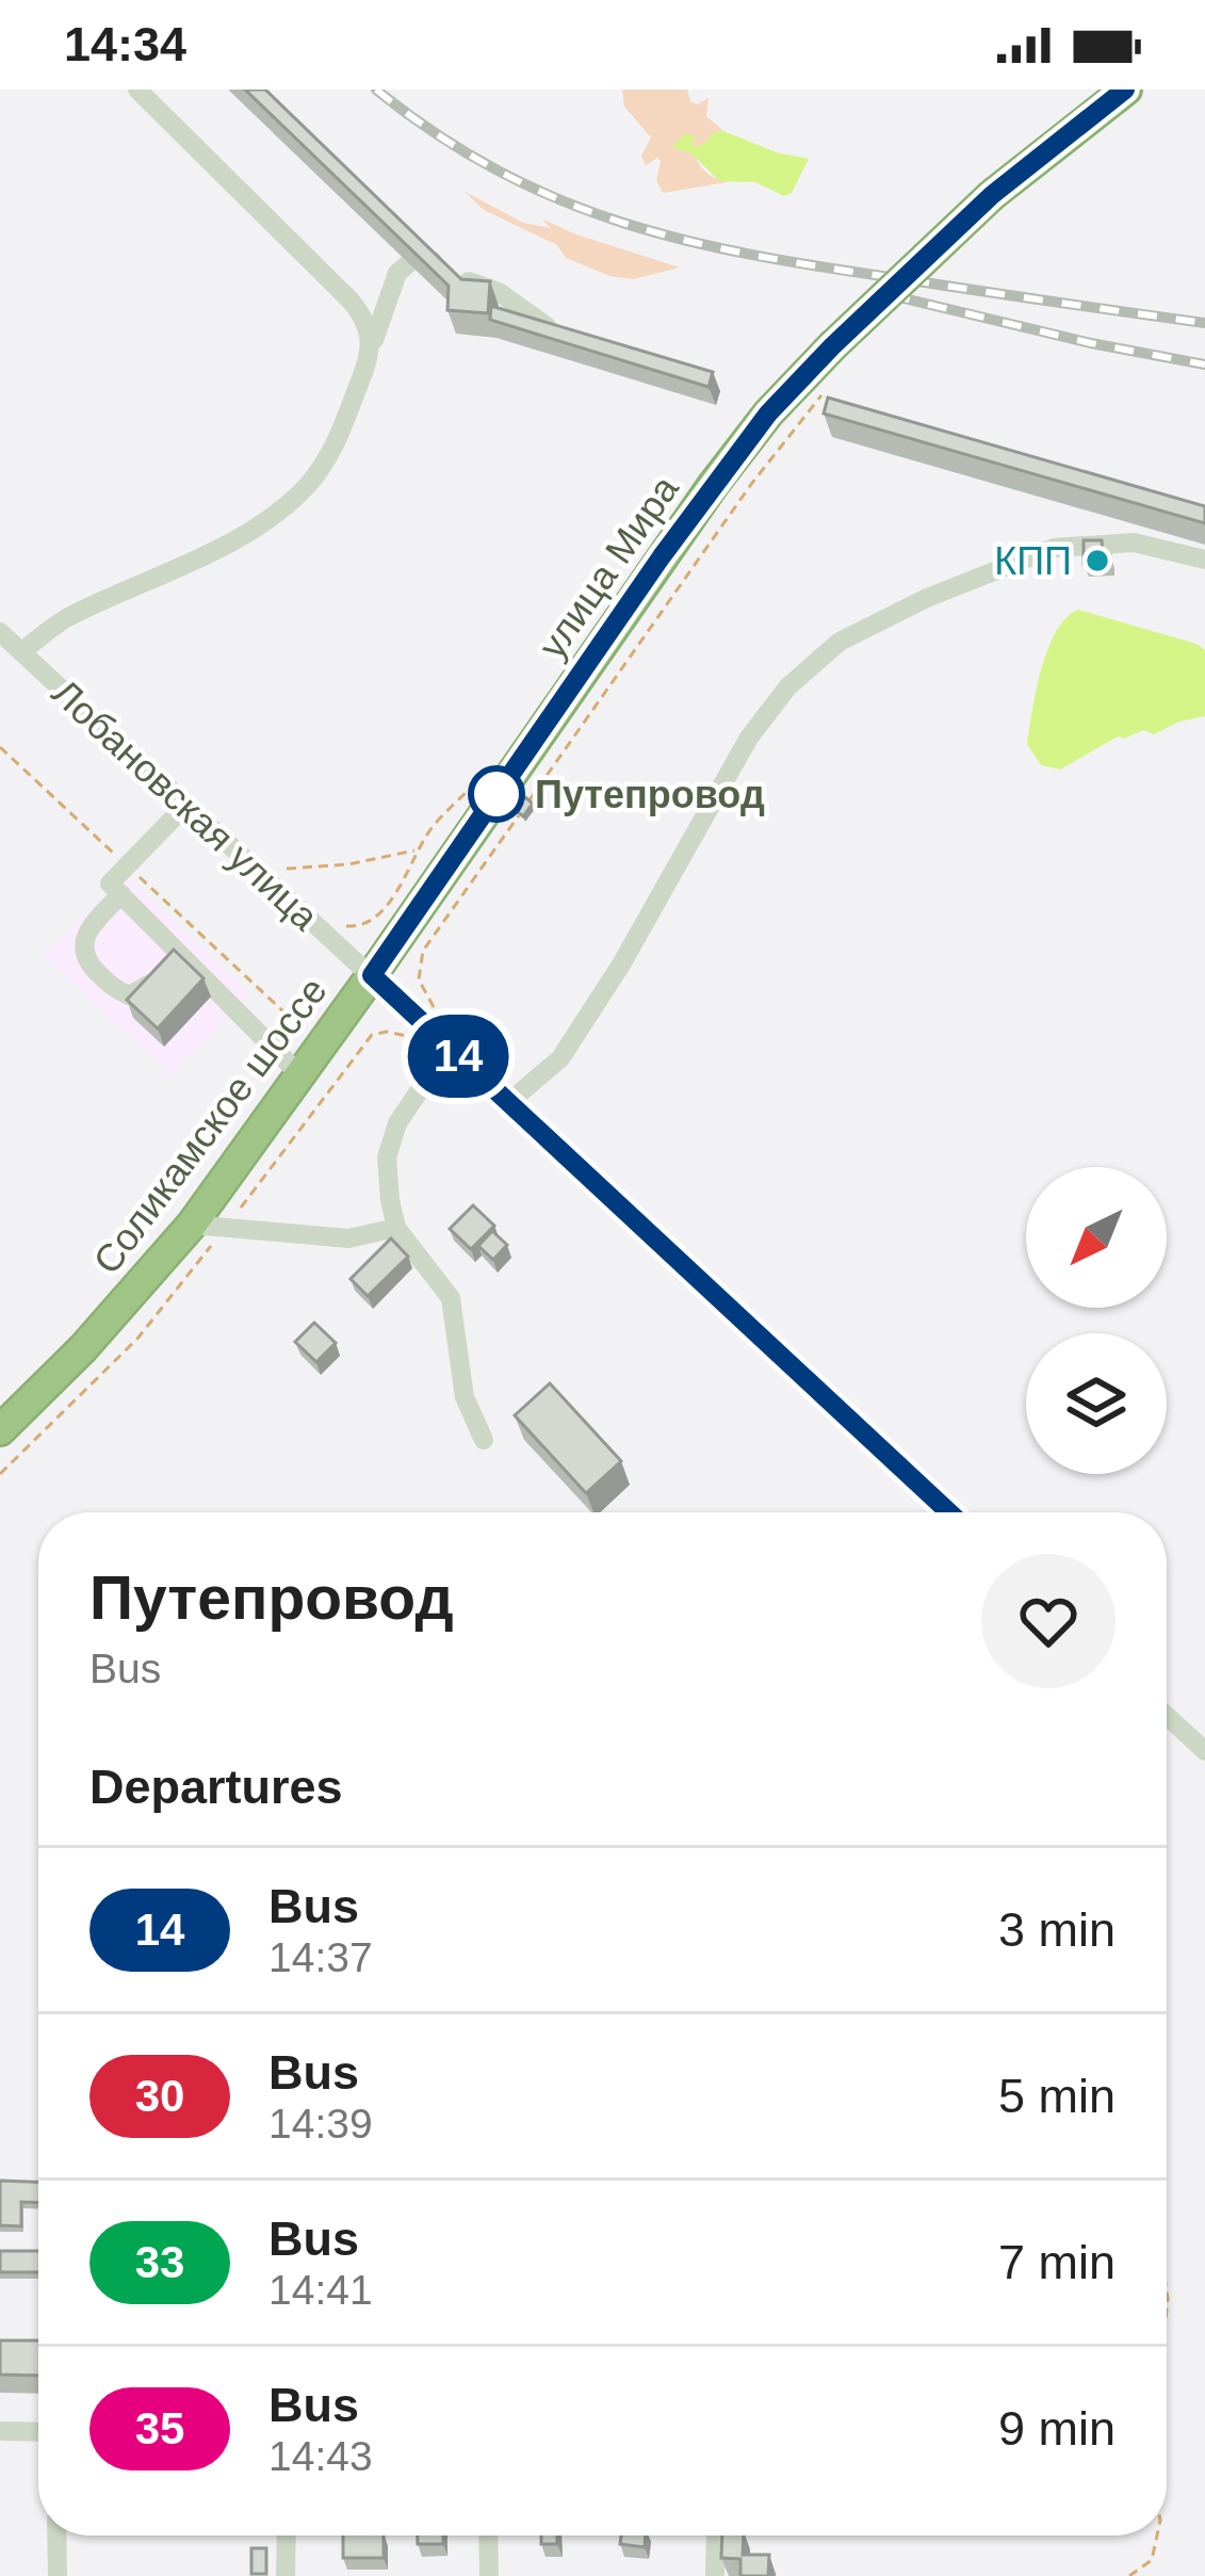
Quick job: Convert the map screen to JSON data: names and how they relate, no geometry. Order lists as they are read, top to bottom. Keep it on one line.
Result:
{"streets":{"highway":["улица Мира","Соликамское шоссе"],"street":["Лобановская улица"]},"crossings":[["улица Мира","Лобановская улица"],["улица Мира","Соликамское шоссе"],["Лобановская улица","Соликамское шоссе"]],"places":["КПП","Путепровод"],"lines":["bus line 14"],"north":"bottom left","page":{"status":"14:34","on_map":"14","heading":[["Путепровод","Bus"],"Departures"],"list":[{"mark":"14","name":"Bus","note":"14:37","value":"3 min"},{"mark":"30","name":"Bus","note":"14:39","value":"5 min"},{"mark":"33","name":"Bus","note":"14:41","value":"7 min"},{"mark":"35","name":"Bus","note":"14:43","value":"9 min"}]}}
